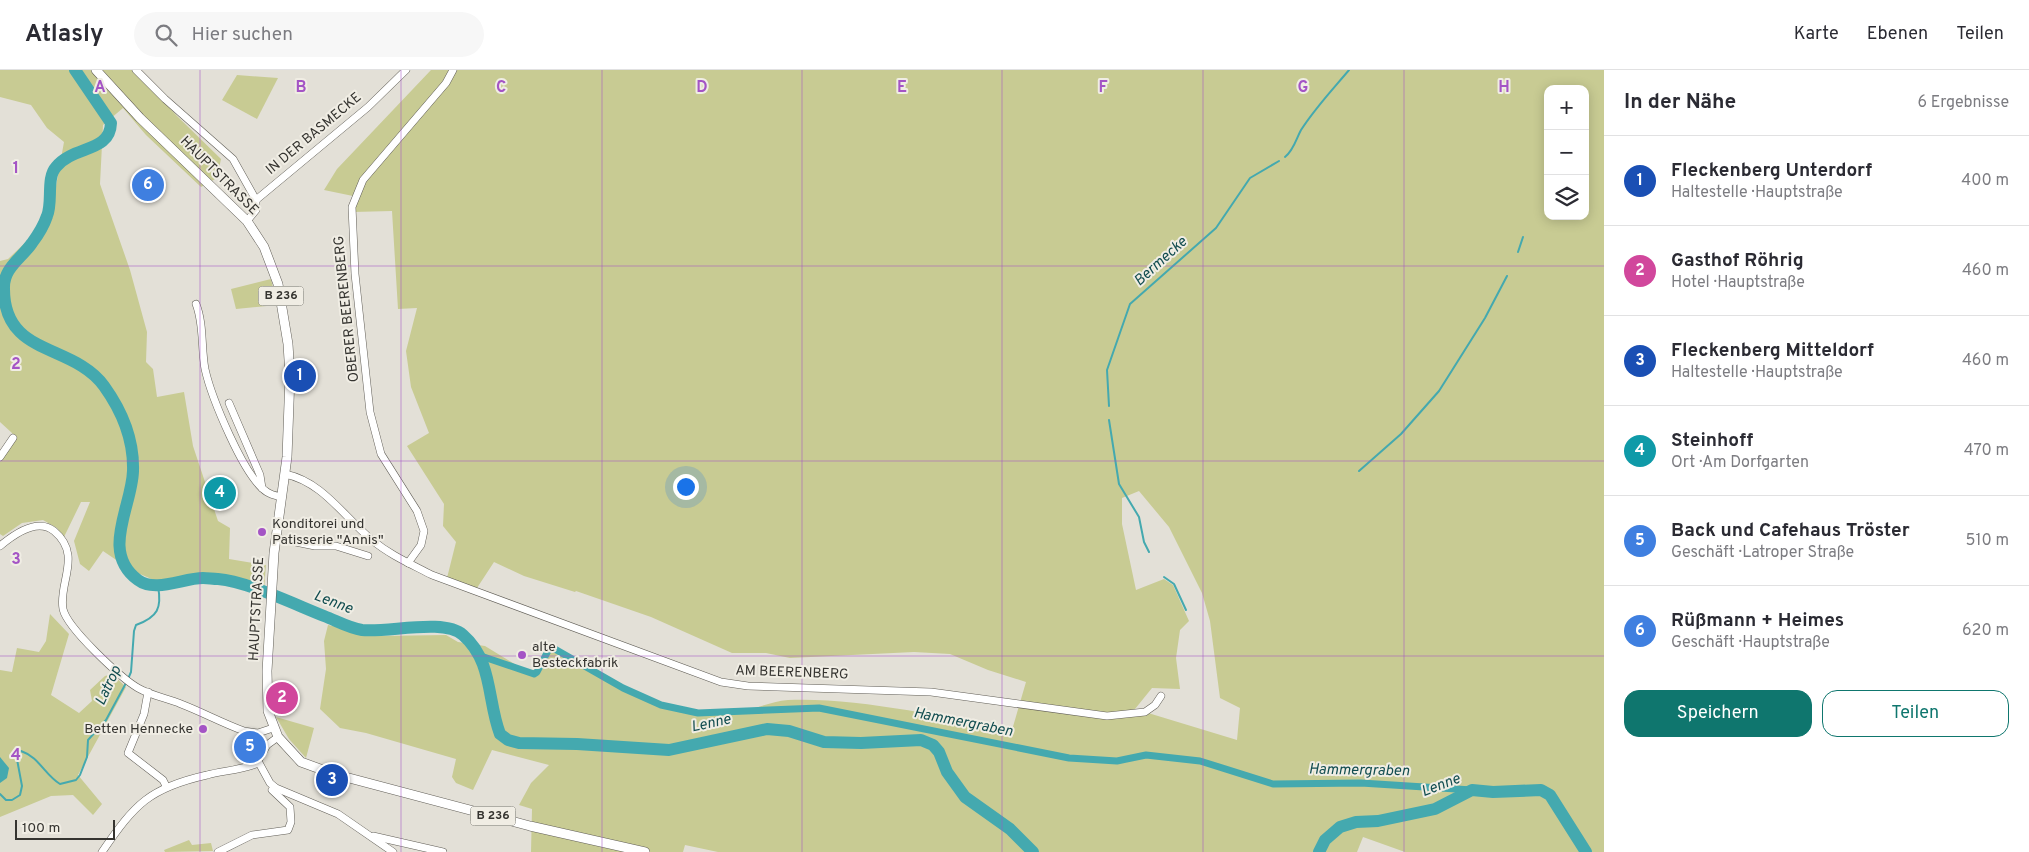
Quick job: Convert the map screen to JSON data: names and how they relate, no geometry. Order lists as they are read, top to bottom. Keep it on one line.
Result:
{"streets":{"main road":["HAUPTSTRASSE","B 236"],"street":["IN DER BASMECKE","OBERER BEERENBERG","AM BEERENBERG"]},"crossings":[["IN DER BASMECKE","HAUPTSTRASSE"],["HAUPTSTRASSE","AM BEERENBERG"],["OBERER BEERENBERG","AM BEERENBERG"]],"water":["Bermecke","Lenne","Latrop","Hammergraben"],"places":["Konditorei und Patisserie \"Annis\"","alte Besteckfabrik","Betten Hennecke"],"scale_bar":"100 m","page":{"header":"Atlasly","search":"Hier suchen","nav":["Karte","Ebenen","Teilen"],"heading":["In der Nähe","6 Ergebnisse"],"map_buttons":["+","−"],"list":[{"mark":"1","name":"Fleckenberg Unterdorf","note":"Haltestelle · Hauptstraße","value":"400 m"},{"mark":"2","name":"Gasthof Röhrig","note":"Hotel · Hauptstraße","value":"460 m"},{"mark":"3","name":"Fleckenberg Mitteldorf","note":"Haltestelle · Hauptstraße","value":"460 m"},{"mark":"4","name":"Steinhoff","note":"Ort · Am Dorfgarten","value":"470 m"},{"mark":"5","name":"Back und Cafehaus Tröster","note":"Geschäft · Latroper Straße","value":"510 m"},{"mark":"6","name":"Rüßmann + Heimes","note":"Geschäft · Hauptstraße","value":"620 m"}],"pins":["6","1","4","2","5","3"],"buttons":["Speichern","Teilen"],"scale":"100 m"},"grid":{"columns":["A","B","C","D","E","F","G","H"],"rows":["1","2","3","4"]}}
